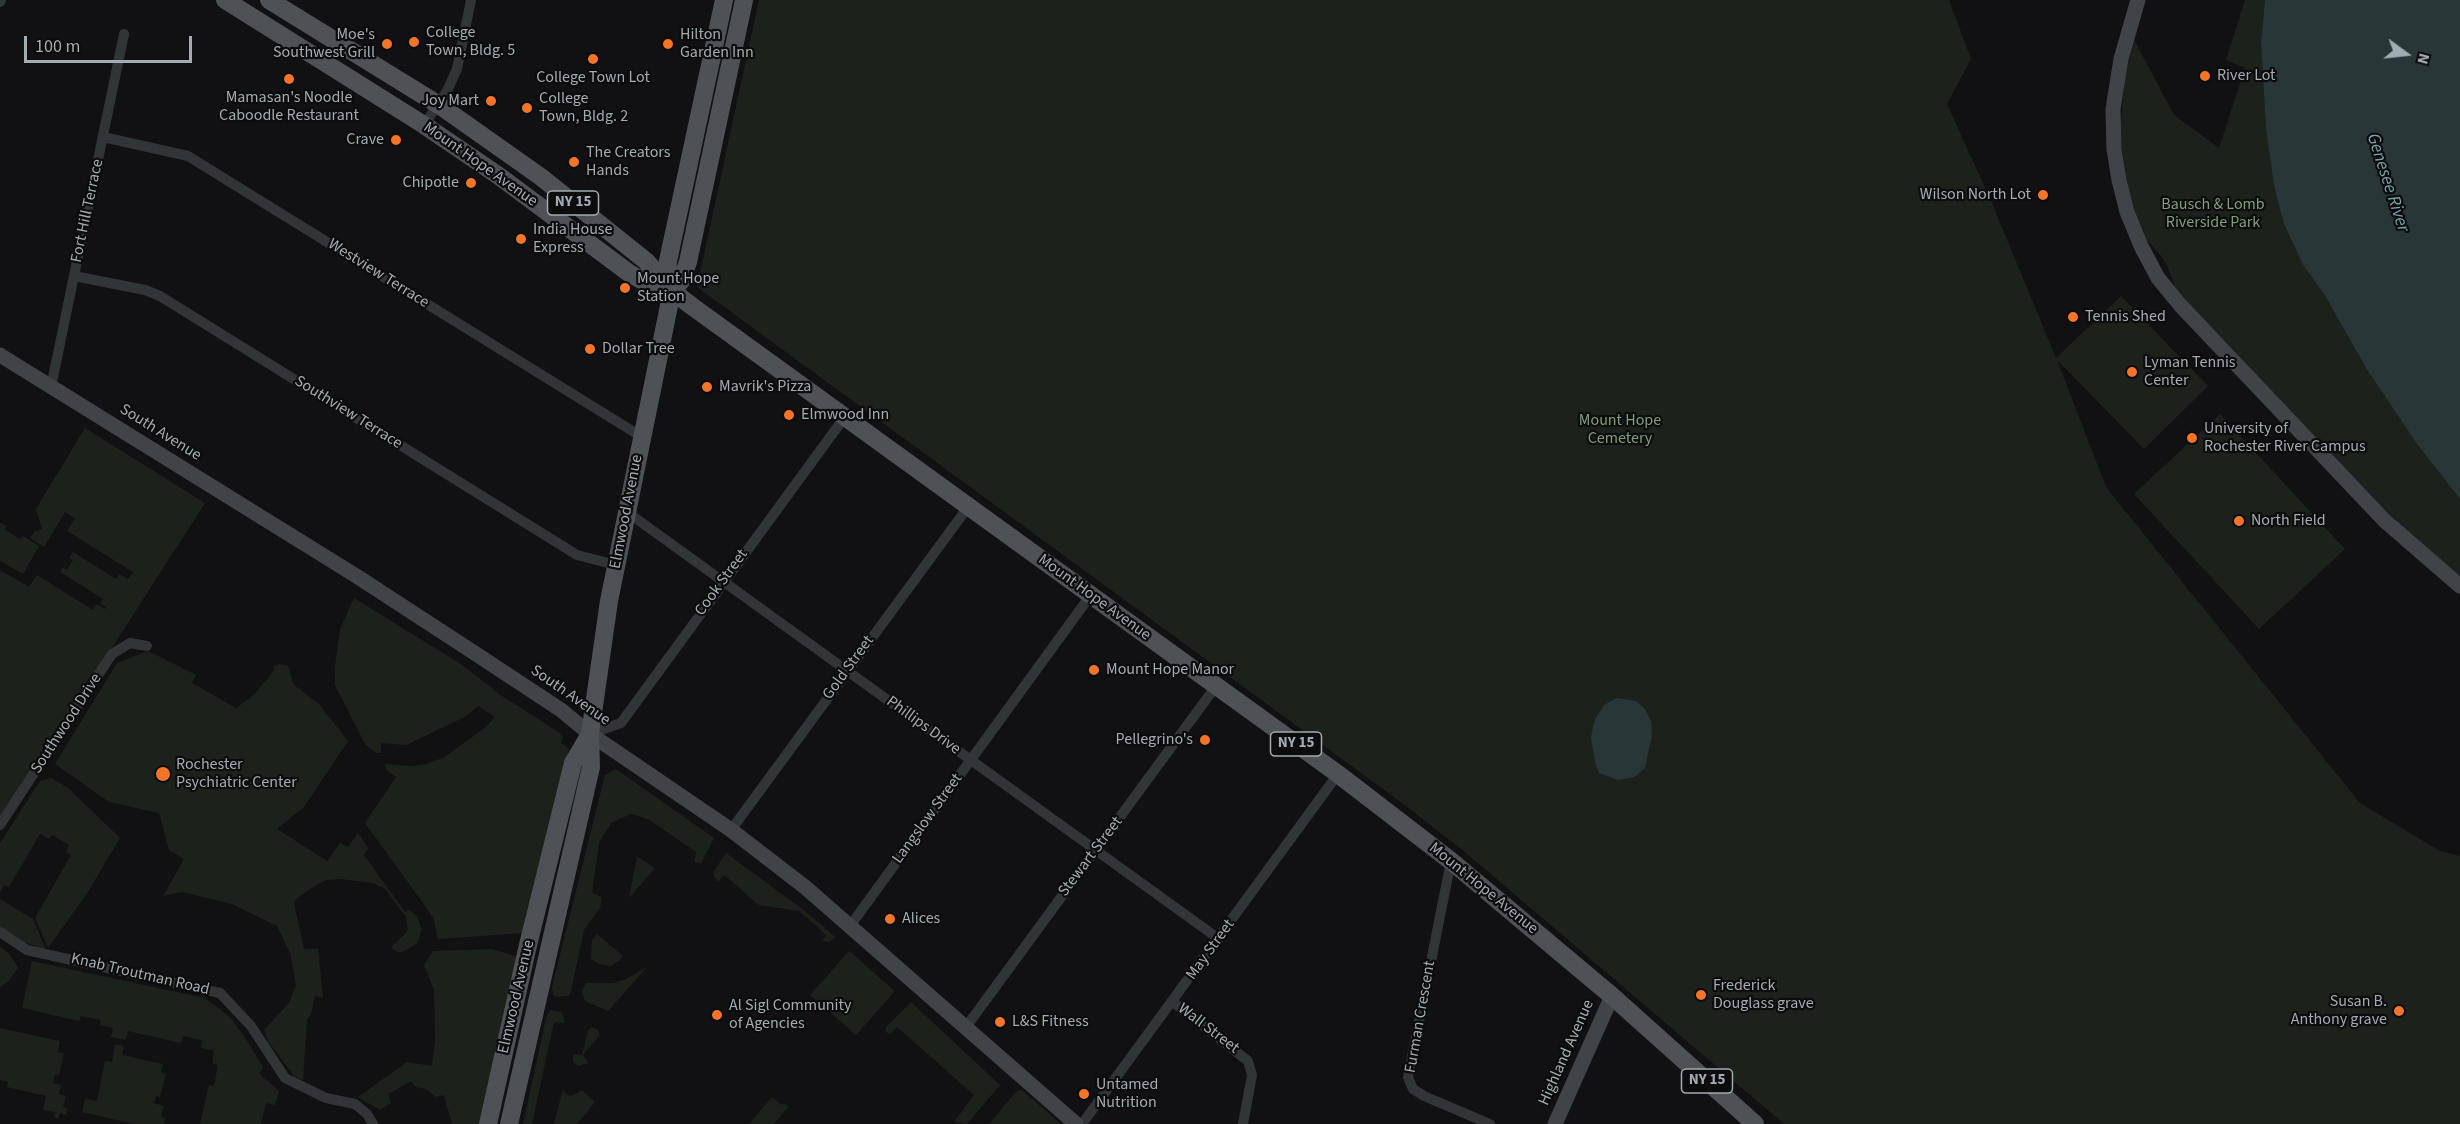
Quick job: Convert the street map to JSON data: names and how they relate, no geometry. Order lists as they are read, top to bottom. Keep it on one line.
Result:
{"streets":{"main road":["Mount Hope Avenue","NY 15","South Avenue","Elmwood Avenue","Highland Avenue"],"street":["Fort Hill Terrace","Westview Terrace","Southview Terrace","Cook Street","Gold Street","Southwood Drive","Phillips Drive","Langslow Street","Stewart Street","May Street","Knab Troutman Road","Furman Crescent","Wall Street"]},"crossings":[["Mount Hope Avenue","Elmwood Avenue"],["Mount Hope Avenue","Cook Street"],["Mount Hope Avenue","Gold Street"],["Mount Hope Avenue","Langslow Street"],["Mount Hope Avenue","Stewart Street"],["Mount Hope Avenue","May Street"],["Mount Hope Avenue","Furman Crescent"],["Mount Hope Avenue","Highland Avenue"],["Fort Hill Terrace","Westview Terrace"],["Fort Hill Terrace","Southview Terrace"],["Fort Hill Terrace","South Avenue"],["Westview Terrace","Elmwood Avenue"],["Southview Terrace","Elmwood Avenue"],["South Avenue","Elmwood Avenue"],["South Avenue","Cook Street"],["South Avenue","Gold Street"],["South Avenue","Langslow Street"],["South Avenue","Stewart Street"],["Elmwood Avenue","Cook Street"],["Elmwood Avenue","Phillips Drive"],["Cook Street","Phillips Drive"],["Gold Street","Phillips Drive"],["Phillips Drive","Langslow Street"],["Phillips Drive","Stewart Street"],["Phillips Drive","May Street"],["May Street","Wall Street"]],"water":["Genesee River"],"parks":["Bausch & Lomb Riverside Park","Mount Hope Cemetery"],"places":["College Town, Bldg. 5","Moe's Southwest Grill","Hilton Garden Inn","College Town Lot","River Lot","Mamasan's Noodle Caboodle Restaurant","Joy Mart","College Town, Bldg. 2","Crave","The Creators Hands","Chipotle","Wilson North Lot","India House Express","Mount Hope Station","Tennis Shed","Dollar Tree","Lyman Tennis Center","Mavrik's Pizza","Elmwood Inn","University of Rochester River Campus","North Field","Mount Hope Manor","Pellegrino's","Rochester Psychiatric Center","Alices","Frederick Douglass grave","Susan B. Anthony grave","Al Sigl Community of Agencies","L&S Fitness","Untamed Nutrition"],"scale_bar":"100 m","north":"right"}
